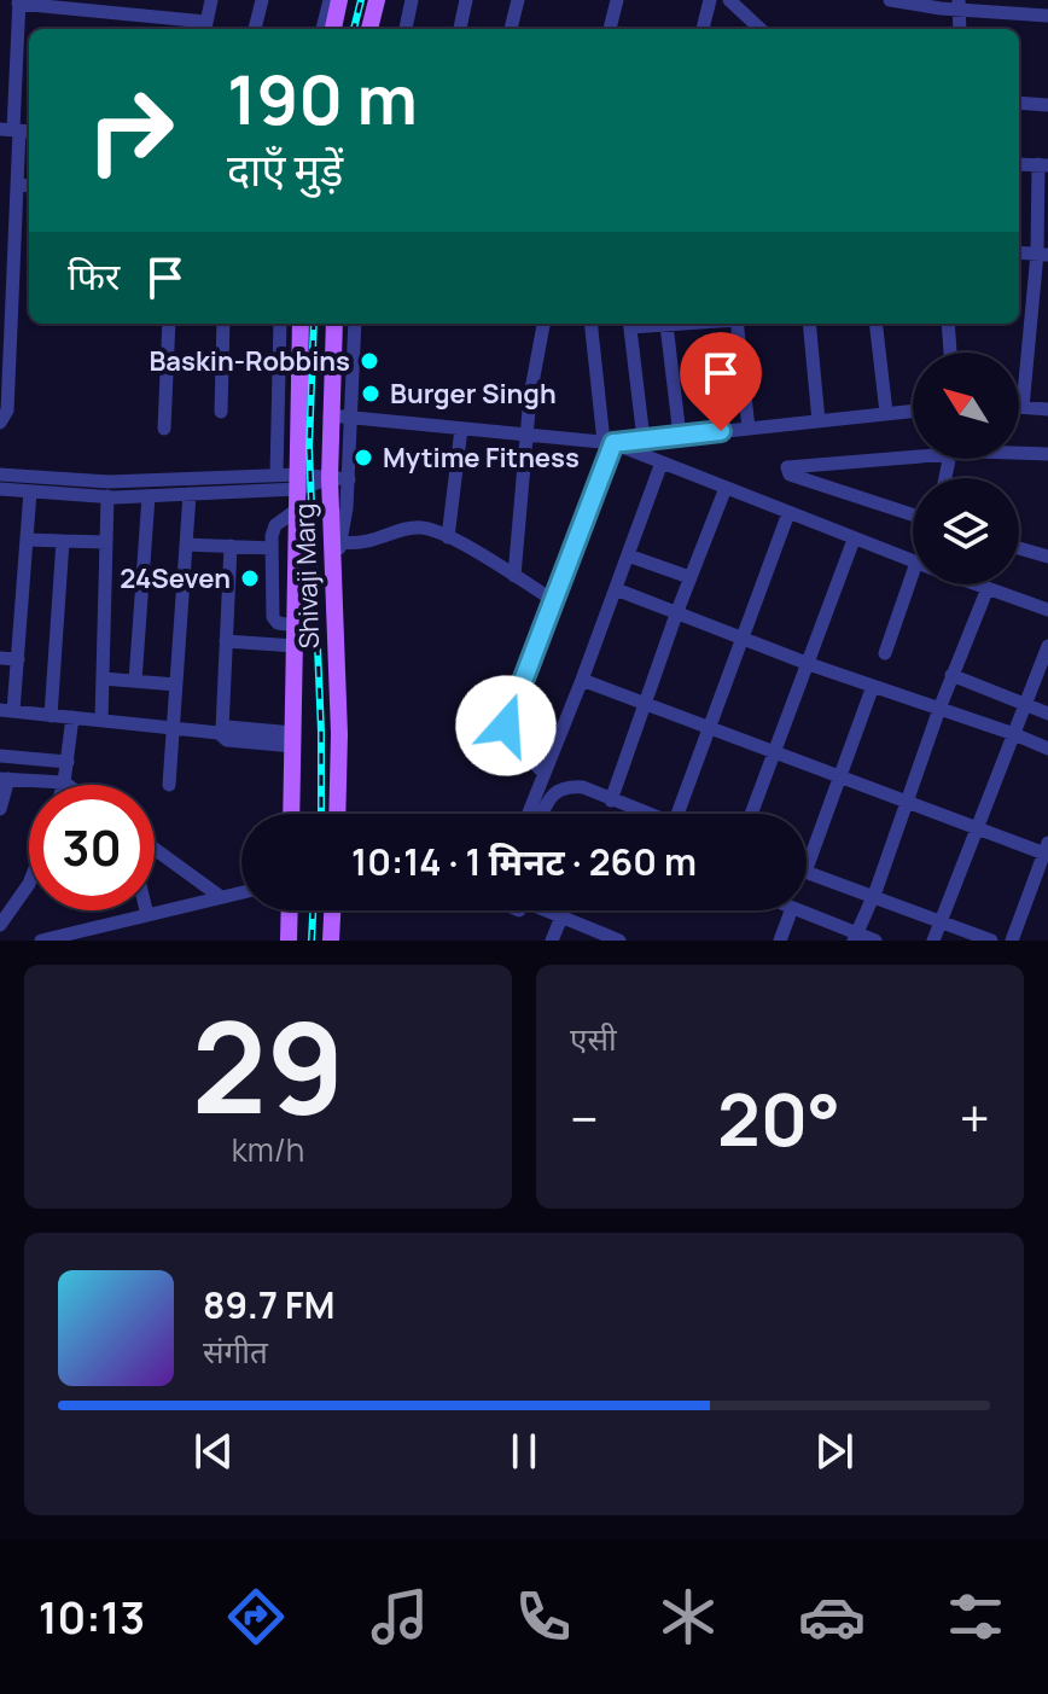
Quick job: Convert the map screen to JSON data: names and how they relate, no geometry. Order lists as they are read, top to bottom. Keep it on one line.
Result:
{"streets":{"main road":["Shivaji Marg"]},"places":["Baskin-Robbins","Burger Singh","Mytime Fitness","24Seven"],"north":"top left","page":{"turn":["190 m","दाएँ मुड़ें"],"then":"फिर","limit":"30","trip":"10:14 · 1 मिनट · 260 m","tile":[["29","km/h"],"एसी"],"heat":["−","20°","+"],"song":["89.7 FM","संगीत"],"tabs":"10:13"}}
